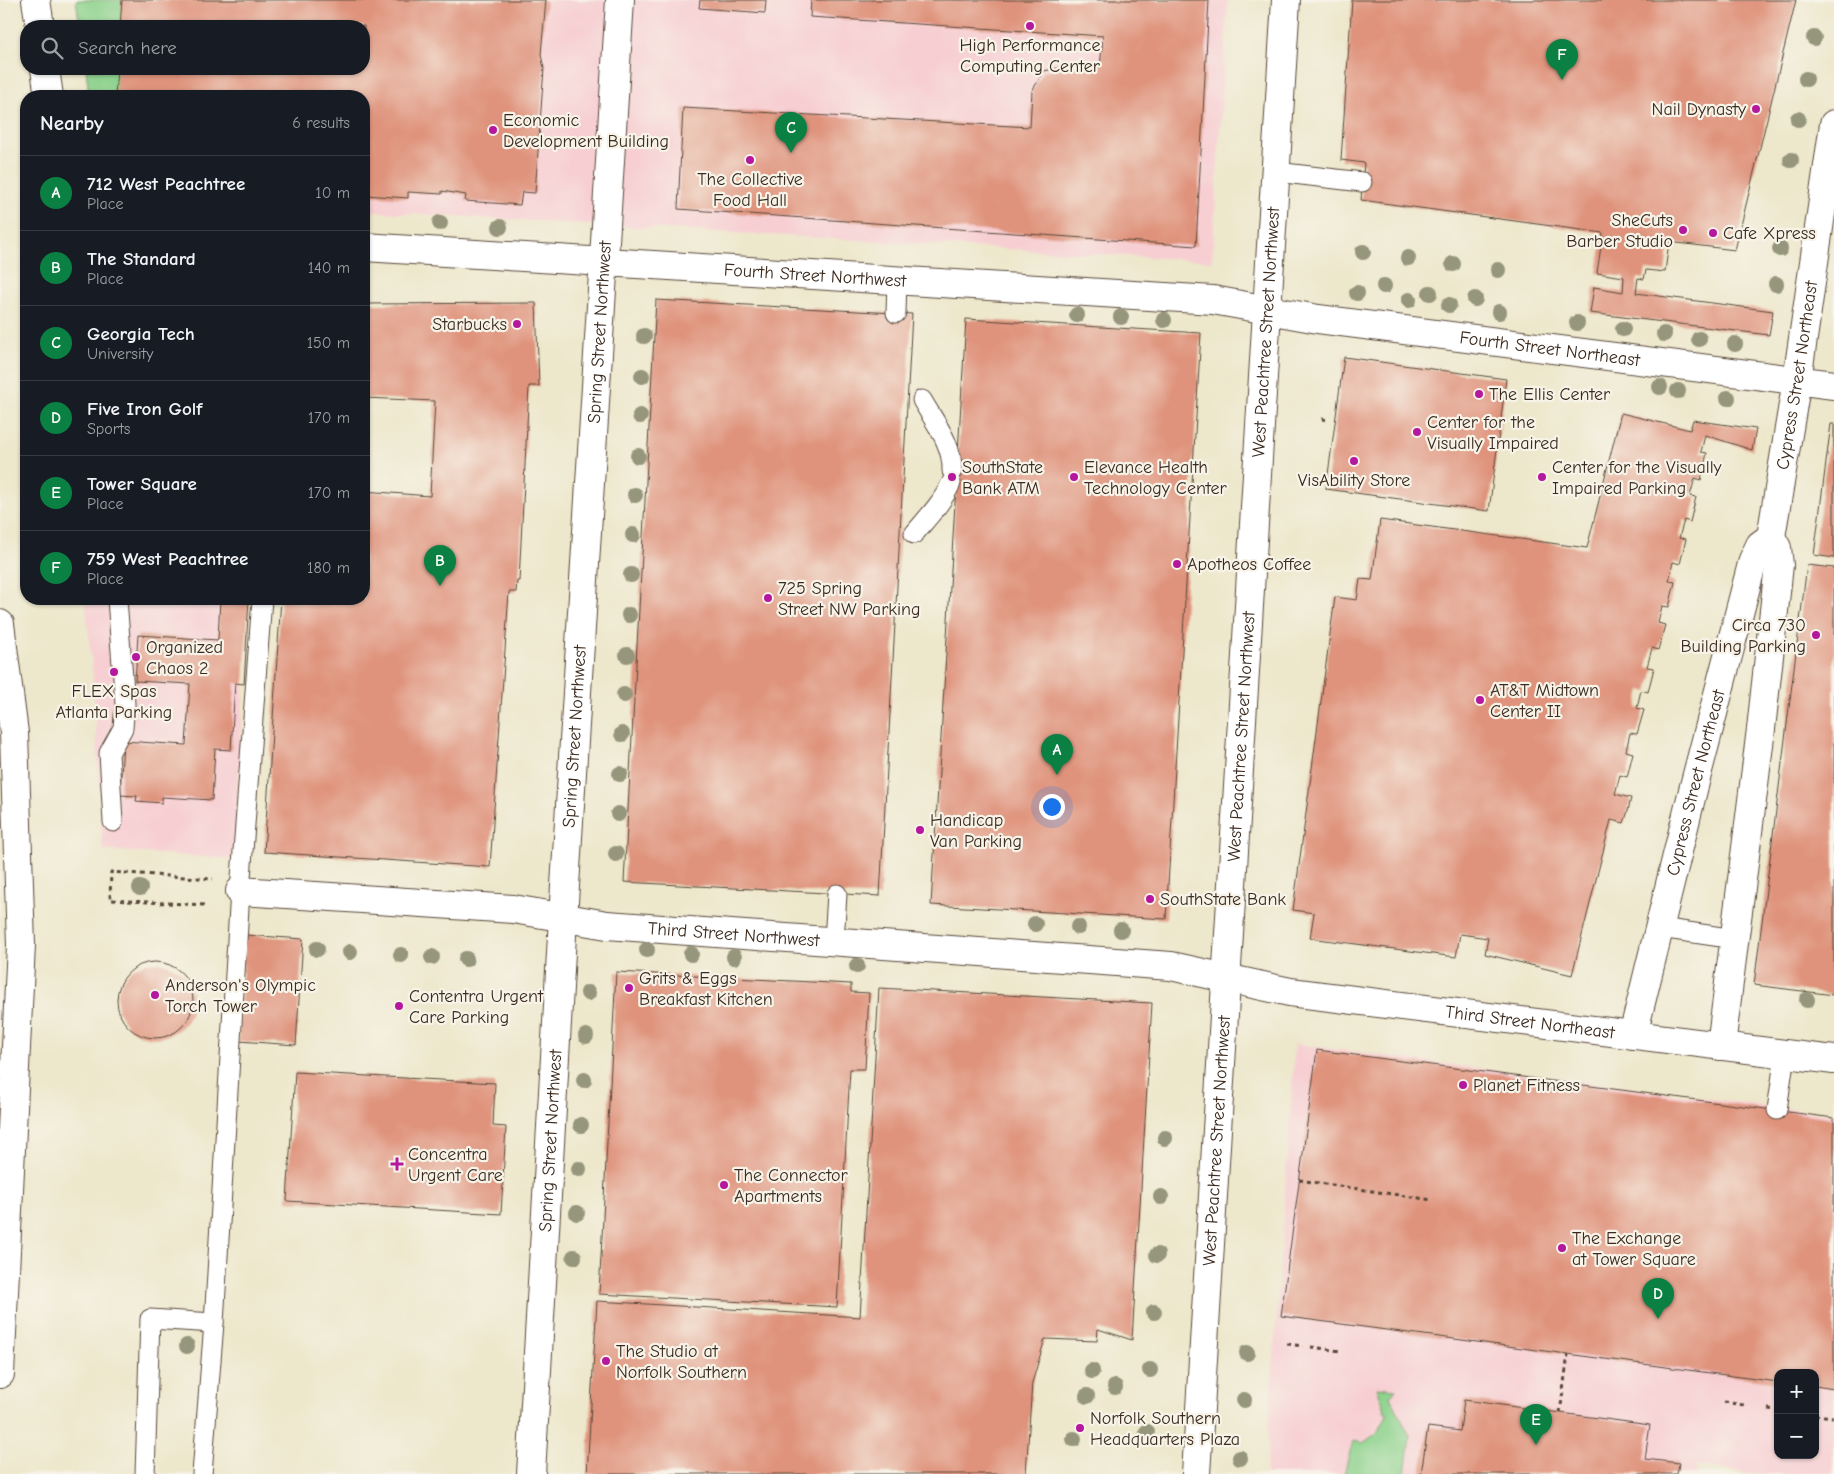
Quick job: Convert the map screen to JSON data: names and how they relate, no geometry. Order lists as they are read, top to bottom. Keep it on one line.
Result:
{"streets":{"main road":["Fourth Street Northwest","Spring Street Northwest","West Peachtree Street Northwest","Fourth Street Northeast","Cypress Street Northeast","Third Street Northwest","Third Street Northeast"]},"crossings":[["Fourth Street Northwest","Spring Street Northwest"],["Fourth Street Northwest","West Peachtree Street Northwest"],["Fourth Street Northwest","Fourth Street Northeast"],["Spring Street Northwest","Third Street Northwest"],["West Peachtree Street Northwest","Fourth Street Northeast"],["West Peachtree Street Northwest","Third Street Northwest"],["West Peachtree Street Northwest","Third Street Northeast"],["Fourth Street Northeast","Cypress Street Northeast"],["Cypress Street Northeast","Third Street Northeast"],["Third Street Northwest","Third Street Northeast"]],"places":{"other":["High Performance Computing Center","Nail Dynasty","Economic Development Building","The Collective Food Hall","SheCuts Barber Studio","Cafe Xpress","Starbucks","The Ellis Center","Center for the Visually Impaired","VisAbility Store","SouthState Bank ATM","Elevance Health Technology Center","Center for the Visually Impaired Parking","Apotheos Coffee","725 Spring Street NW Parking","Circa 730 Building Parking","Organized Chaos 2","FLEX Spas Atlanta Parking","AT&T Midtown Center II","Handicap Van Parking","SouthState Bank","Grits & Eggs Breakfast Kitchen","Anderson's Olympic Torch Tower","Contentra Urgent Care Parking","Planet Fitness","The Connector Apartments","The Exchange at Tower Square","The Studio at Norfolk Southern","Norfolk Southern Headquarters Plaza"],"health":["Concentra Urgent Care"]},"page":{"search":"Search here","pins":["F","C","B","A","D","E"],"heading":["Nearby","6 results"],"list":[{"mark":"A","name":"712 West Peachtree","note":"Place","value":"10 m"},{"mark":"B","name":"The Standard","note":"Place","value":"140 m"},{"mark":"C","name":"Georgia Tech","note":"University","value":"150 m"},{"mark":"D","name":"Five Iron Golf","note":"Sports","value":"170 m"},{"mark":"E","name":"Tower Square","note":"Place","value":"170 m"},{"mark":"F","name":"759 West Peachtree","note":"Place","value":"180 m"}],"map_buttons":["+","−"]}}
